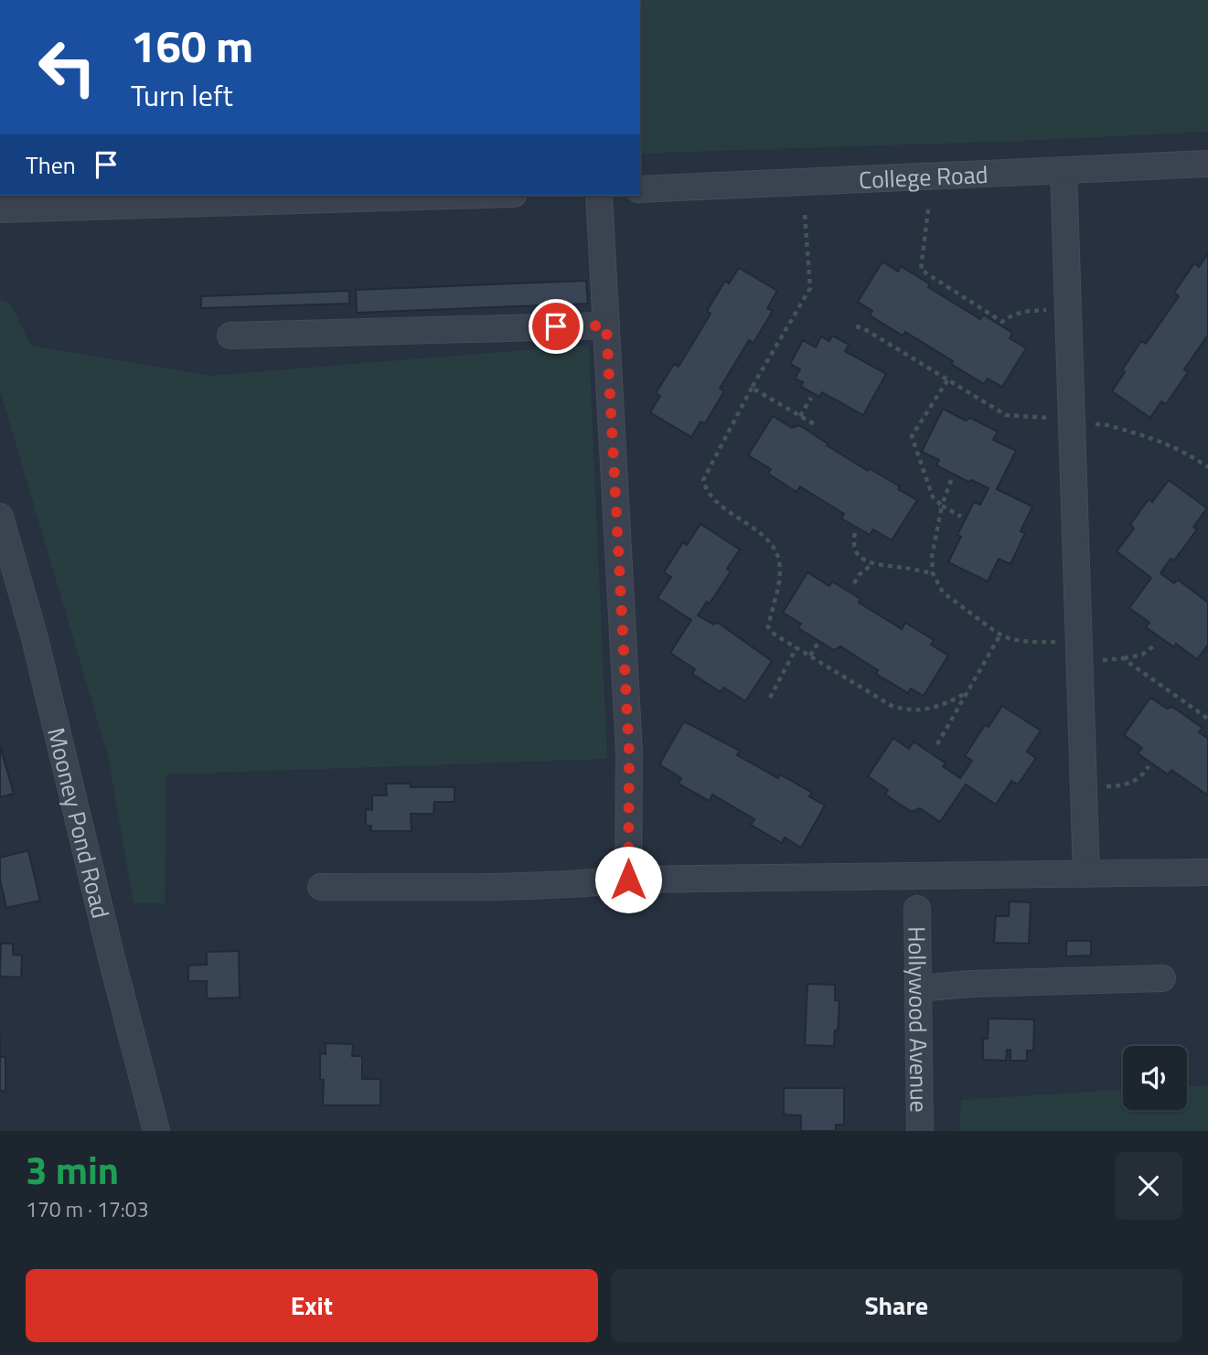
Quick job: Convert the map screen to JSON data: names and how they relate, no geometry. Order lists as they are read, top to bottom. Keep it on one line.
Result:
{"streets":{"street":["College Road","Mooney Pond Road","Hollywood Avenue"]},"page":{"turn":["160 m","Turn left"],"then":"Then","heading":["3 min","170 m · 17:03"],"buttons":["Exit","Share"]}}
